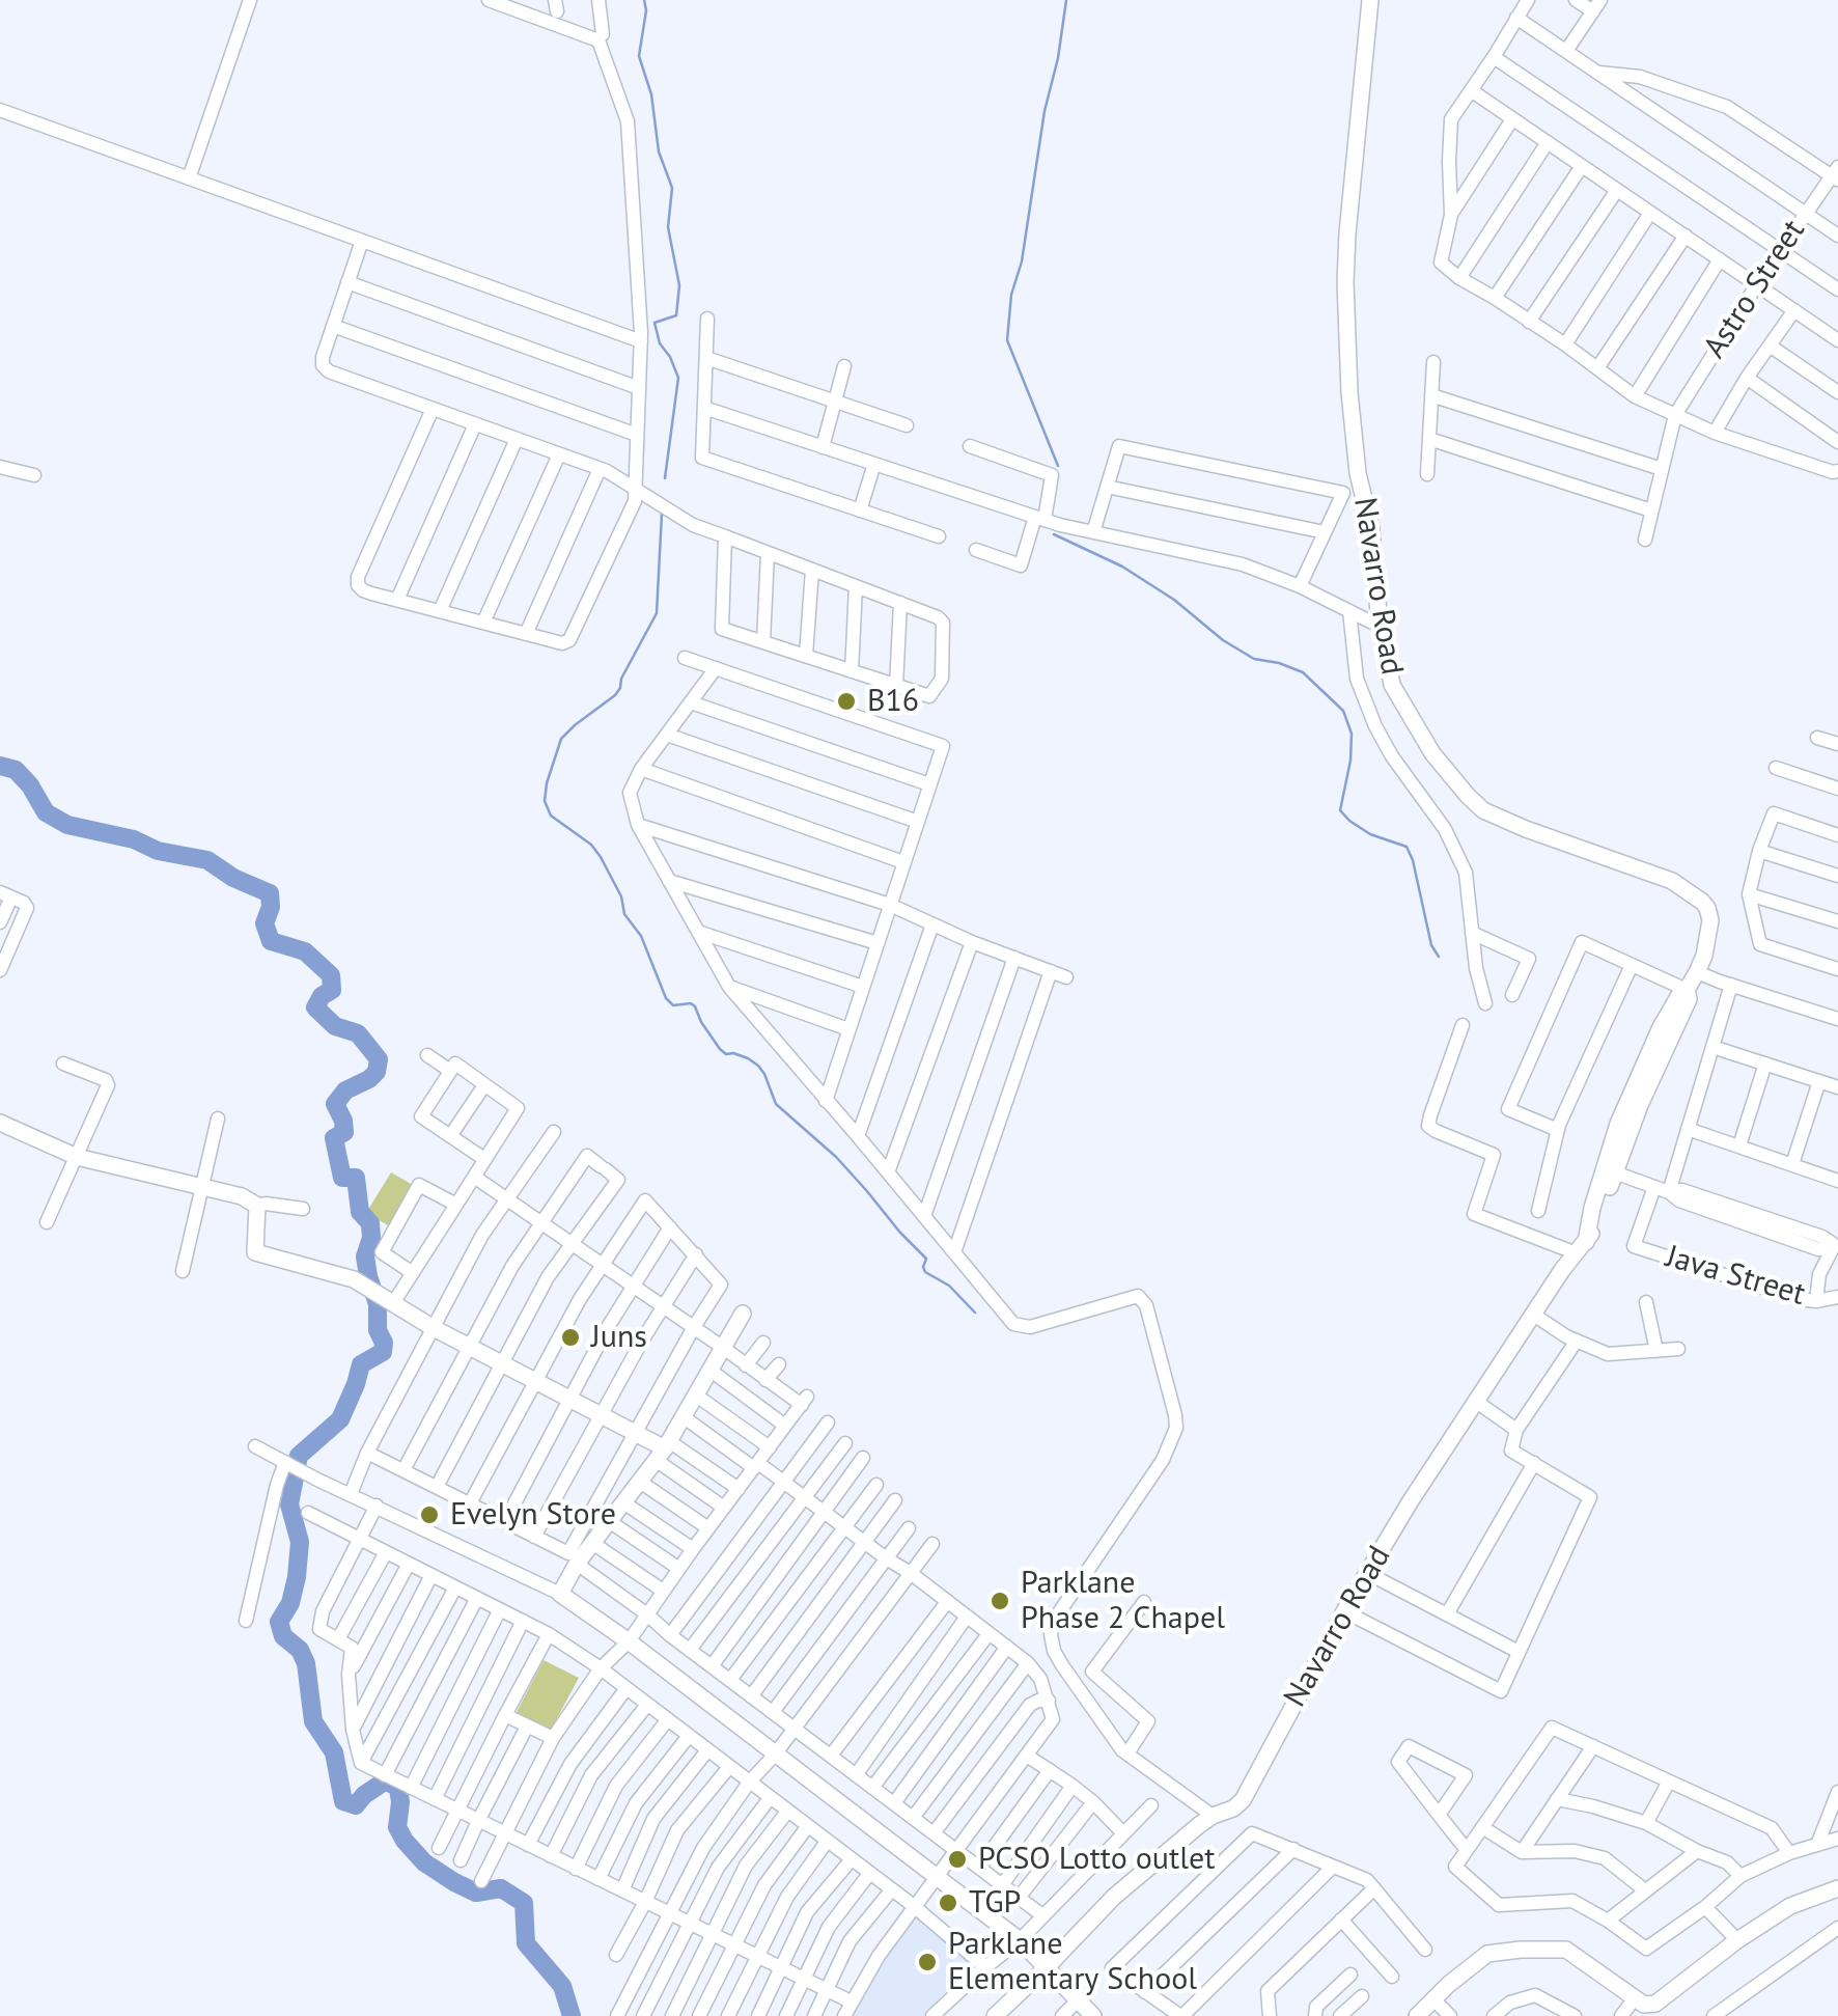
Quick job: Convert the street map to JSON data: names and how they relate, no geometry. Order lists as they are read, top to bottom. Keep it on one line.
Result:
{"streets":{"street":["Astro Street","Navarro Road","Java Street"]},"places":["B16","Juns","Evelyn Store","Parklane Phase 2 Chapel","PCSO Lotto outlet","TGP","Parklane Elementary School"]}
